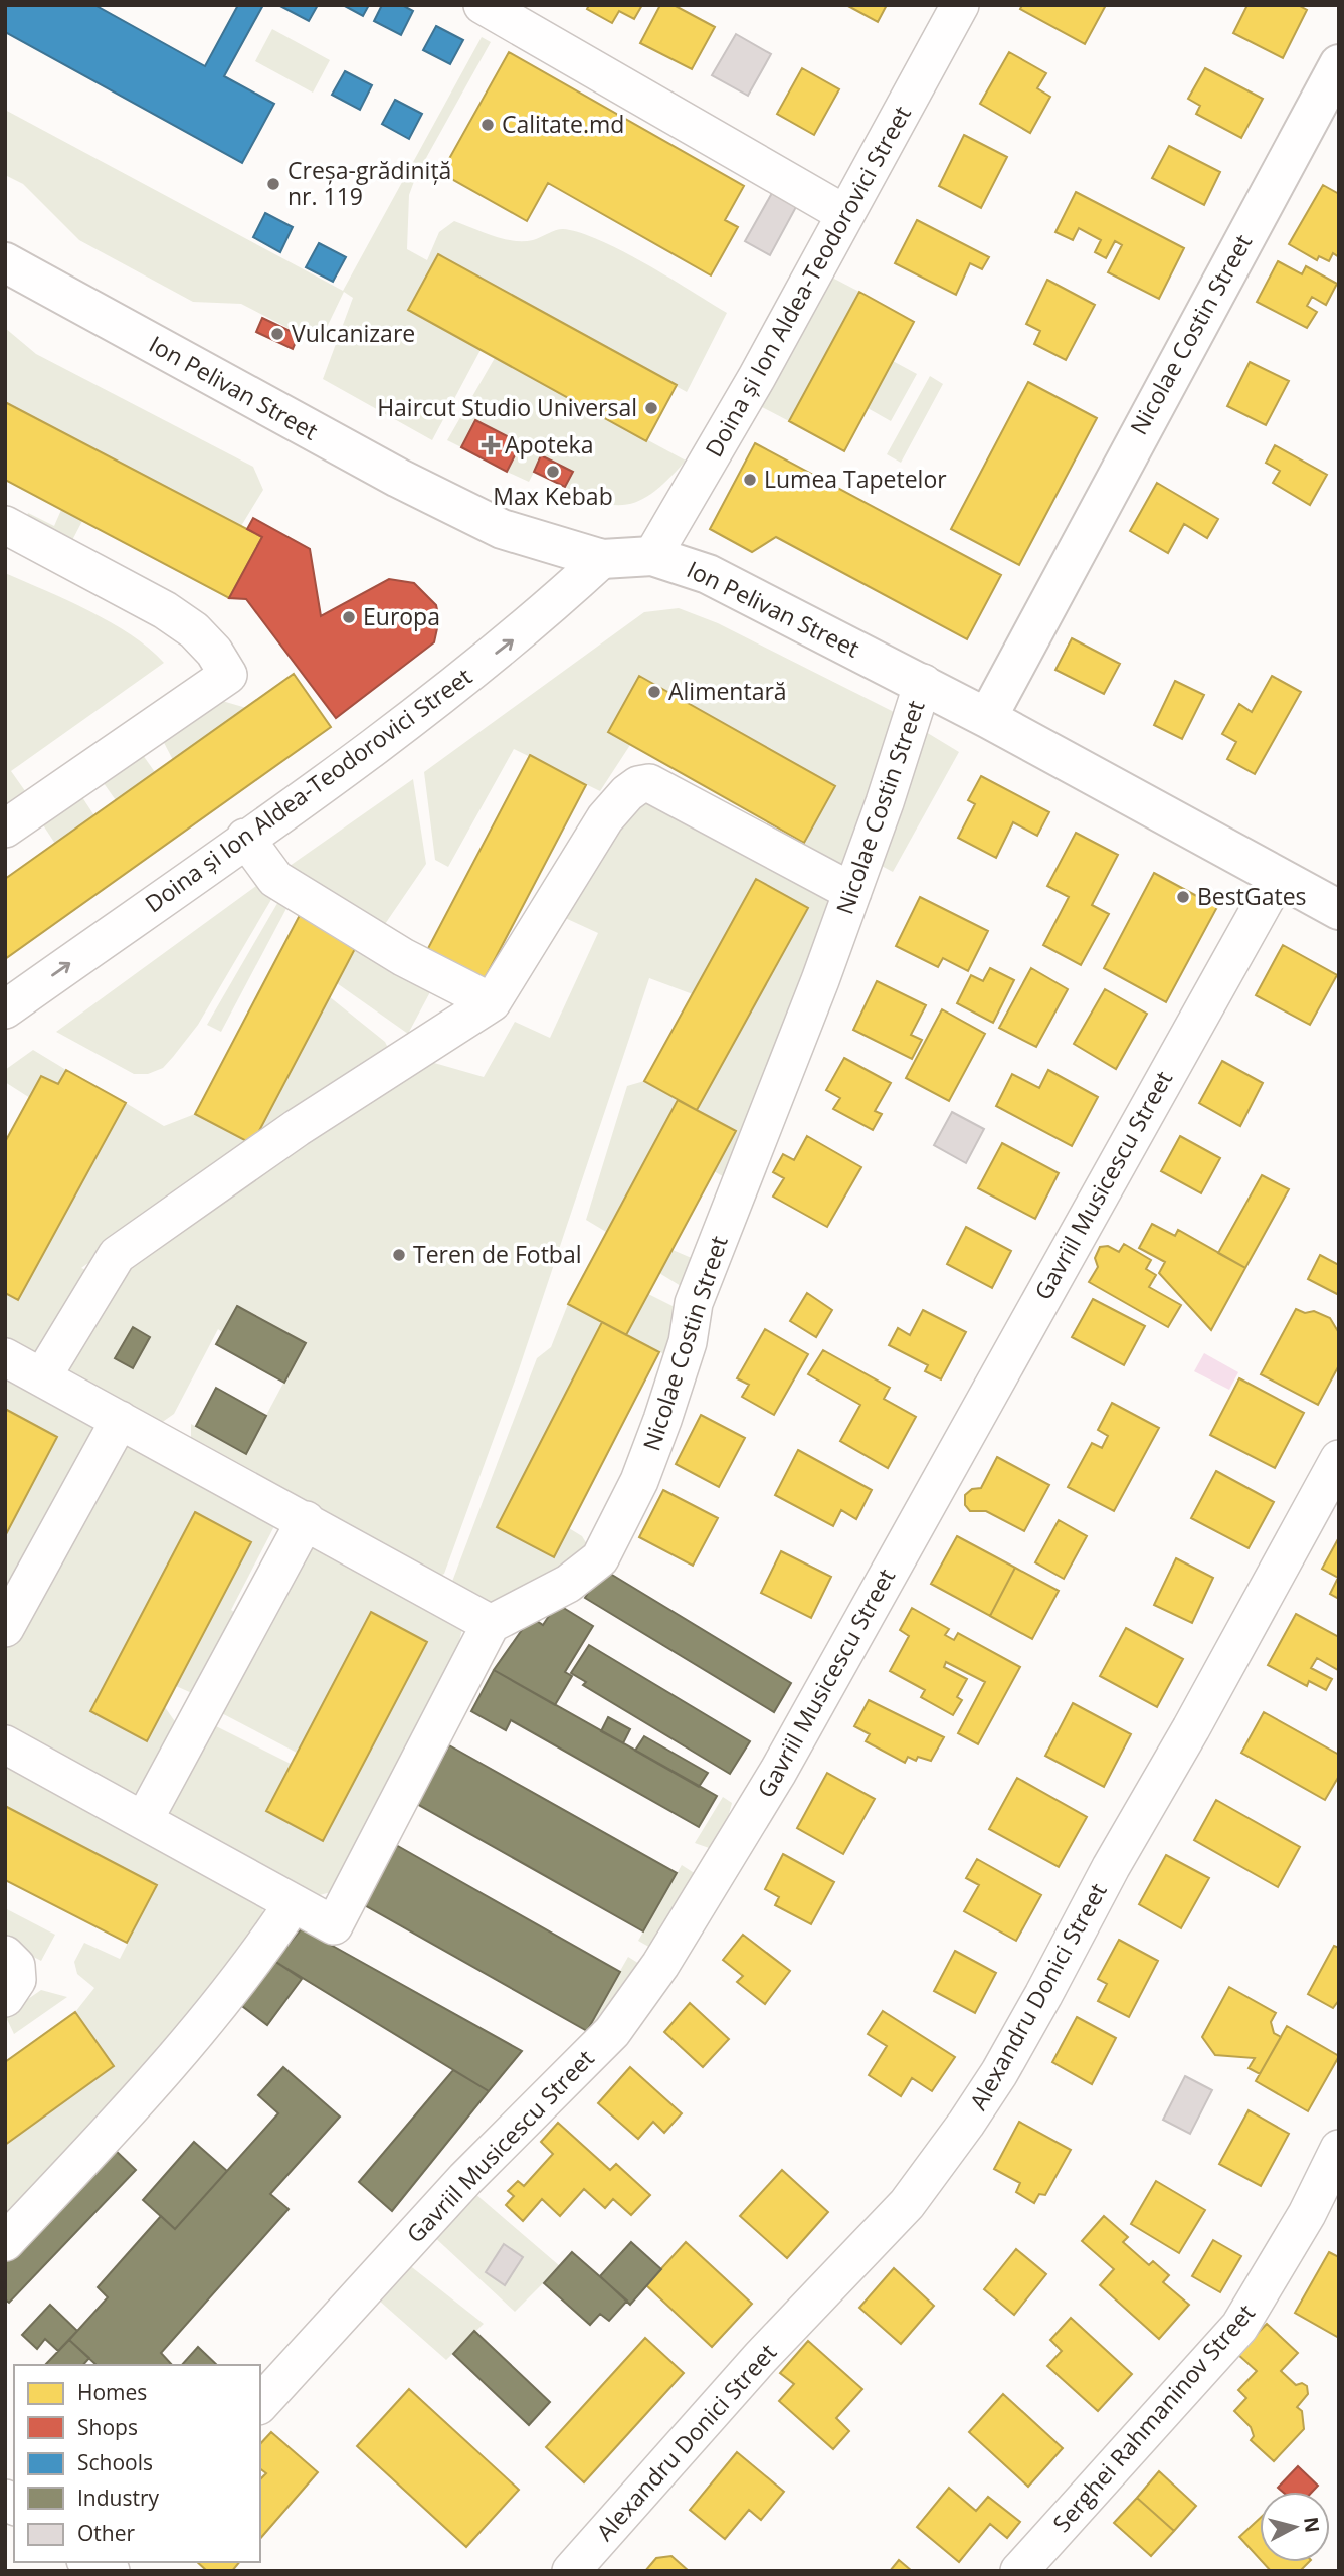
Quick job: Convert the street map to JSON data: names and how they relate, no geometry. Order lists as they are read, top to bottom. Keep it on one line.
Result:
{"streets":{"main road":["Nicolae Costin Street","Ion Pelivan Street"],"street":["Doina și Ion Aldea-Teodorovici Street","Gavriil Musicescu Street","Alexandru Donici Street","Serghei Rahmaninov Street"]},"crossings":[["Doina și Ion Aldea-Teodorovici Street","Ion Pelivan Street"],["Nicolae Costin Street","Ion Pelivan Street"],["Ion Pelivan Street","Gavriil Musicescu Street"]],"places":{"other":["Calitate.md","Creșa-grădiniță nr. 119","Vulcanizare","Haircut Studio Universal","Max Kebab","Lumea Tapetelor","Europa","Alimentară","BestGates","Teren de Fotbal"],"health":["Apoteka"]},"legend":["Homes","Shops","Schools","Industry","Other"],"north":"right"}
